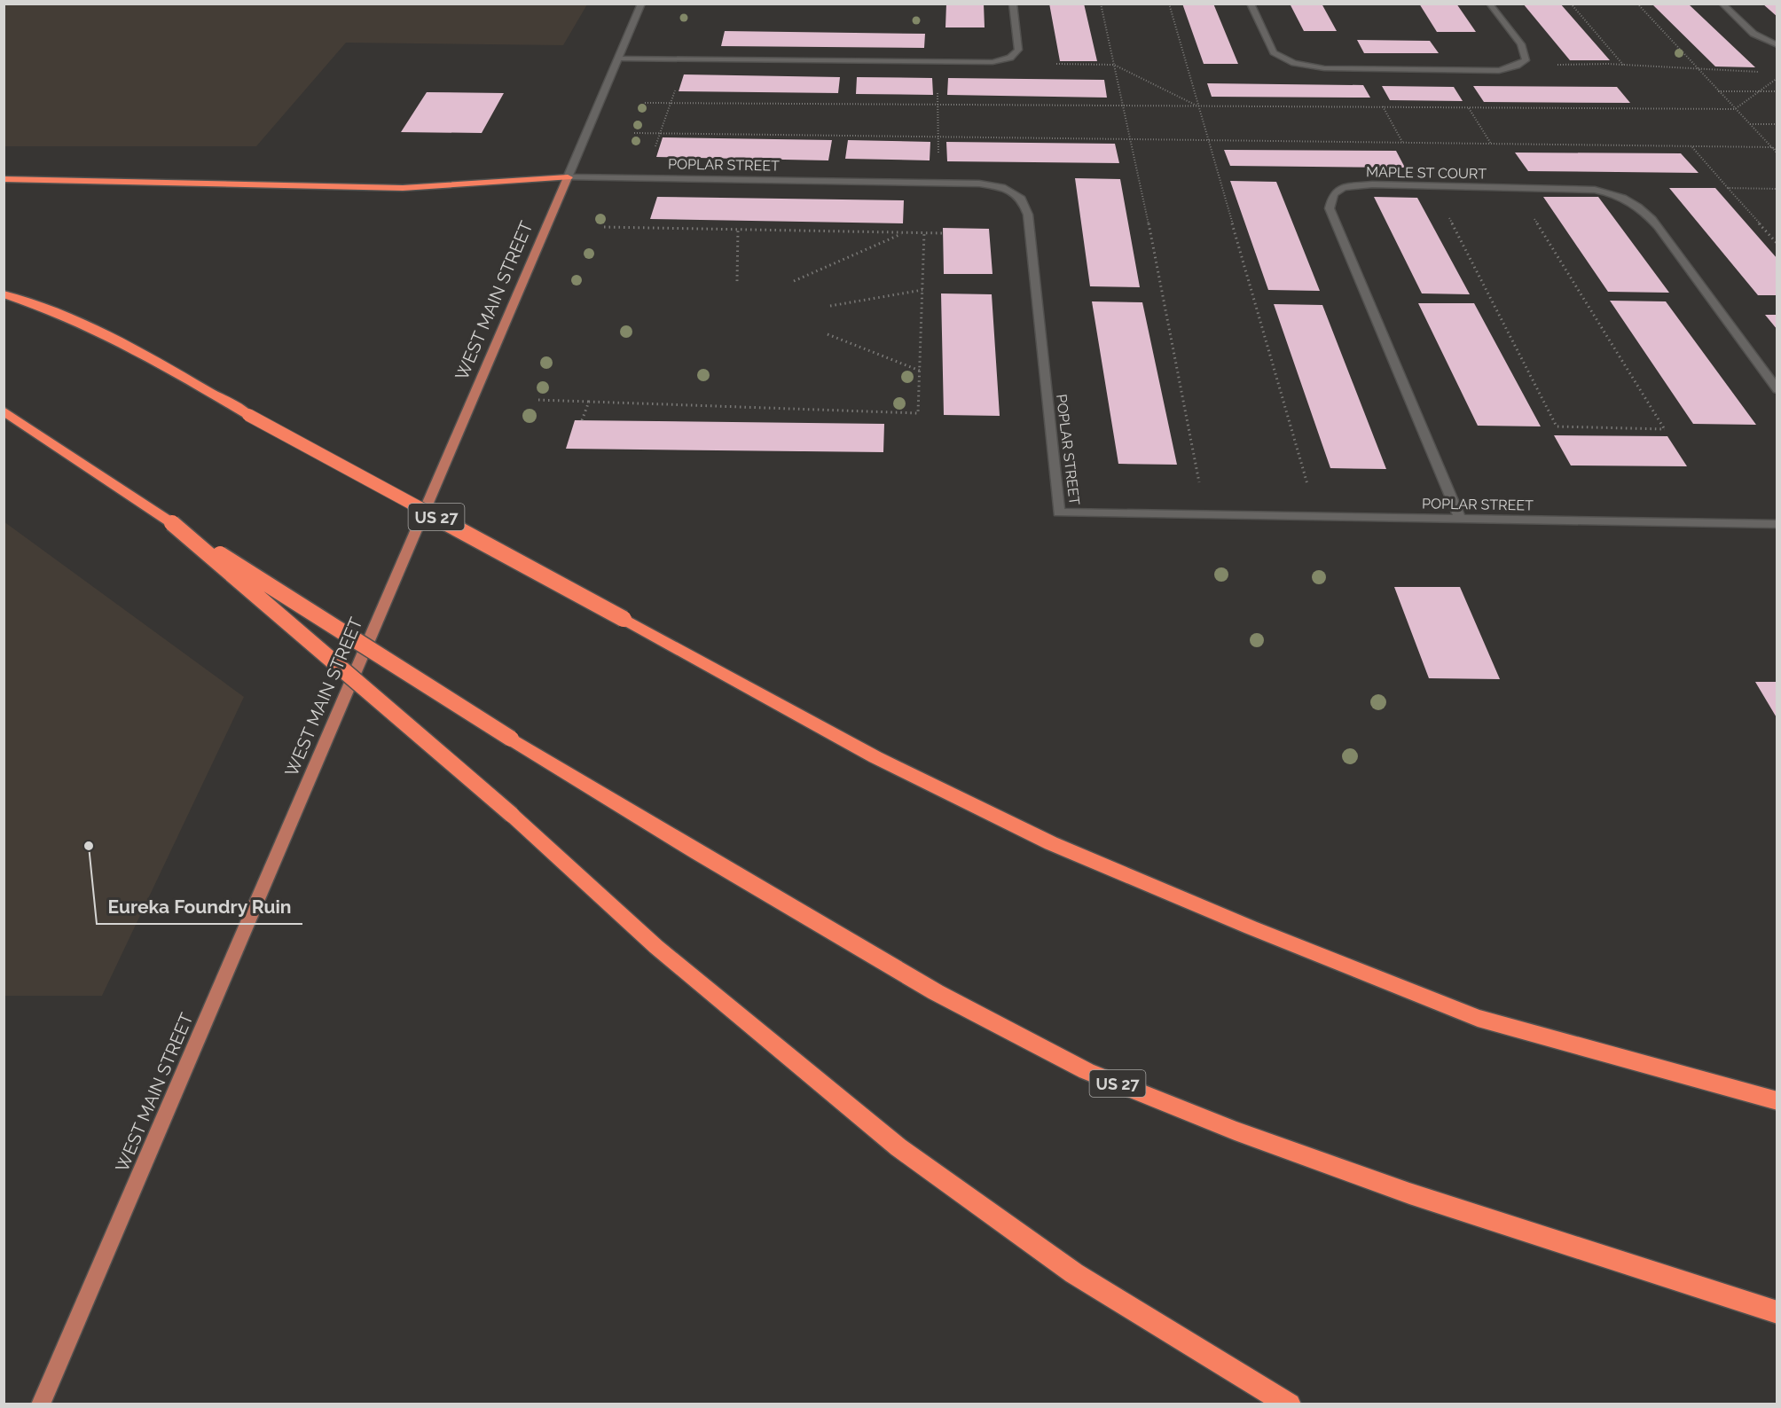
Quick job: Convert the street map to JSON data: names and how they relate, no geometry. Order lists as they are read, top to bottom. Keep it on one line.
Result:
{"streets":{"highway":["US 27"],"main road":["WEST MAIN STREET"],"street":["POPLAR STREET","MAPLE ST COURT"]},"crossings":[["POPLAR STREET","MAPLE ST COURT"],["POPLAR STREET","WEST MAIN STREET"]],"places":["Eureka Foundry Ruin"]}
